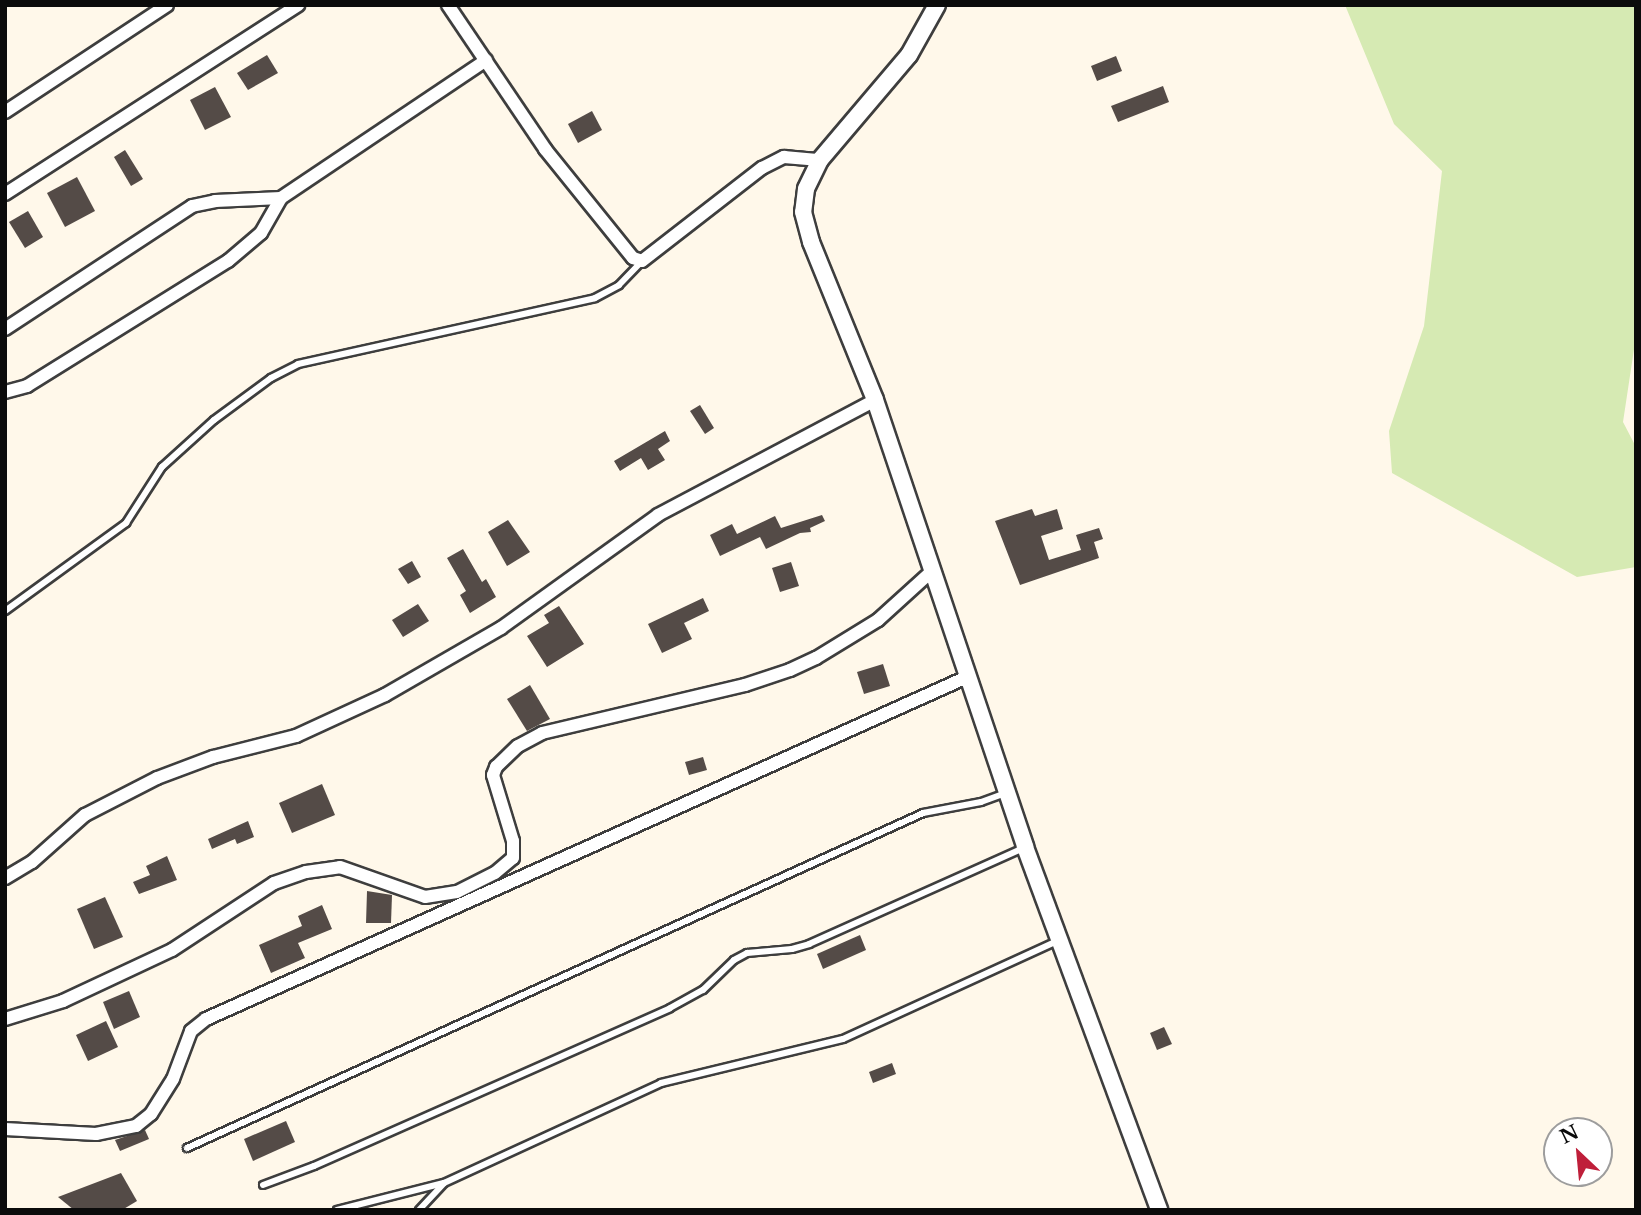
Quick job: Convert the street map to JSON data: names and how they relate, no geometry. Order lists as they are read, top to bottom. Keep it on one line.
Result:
{"north":"top left"}
